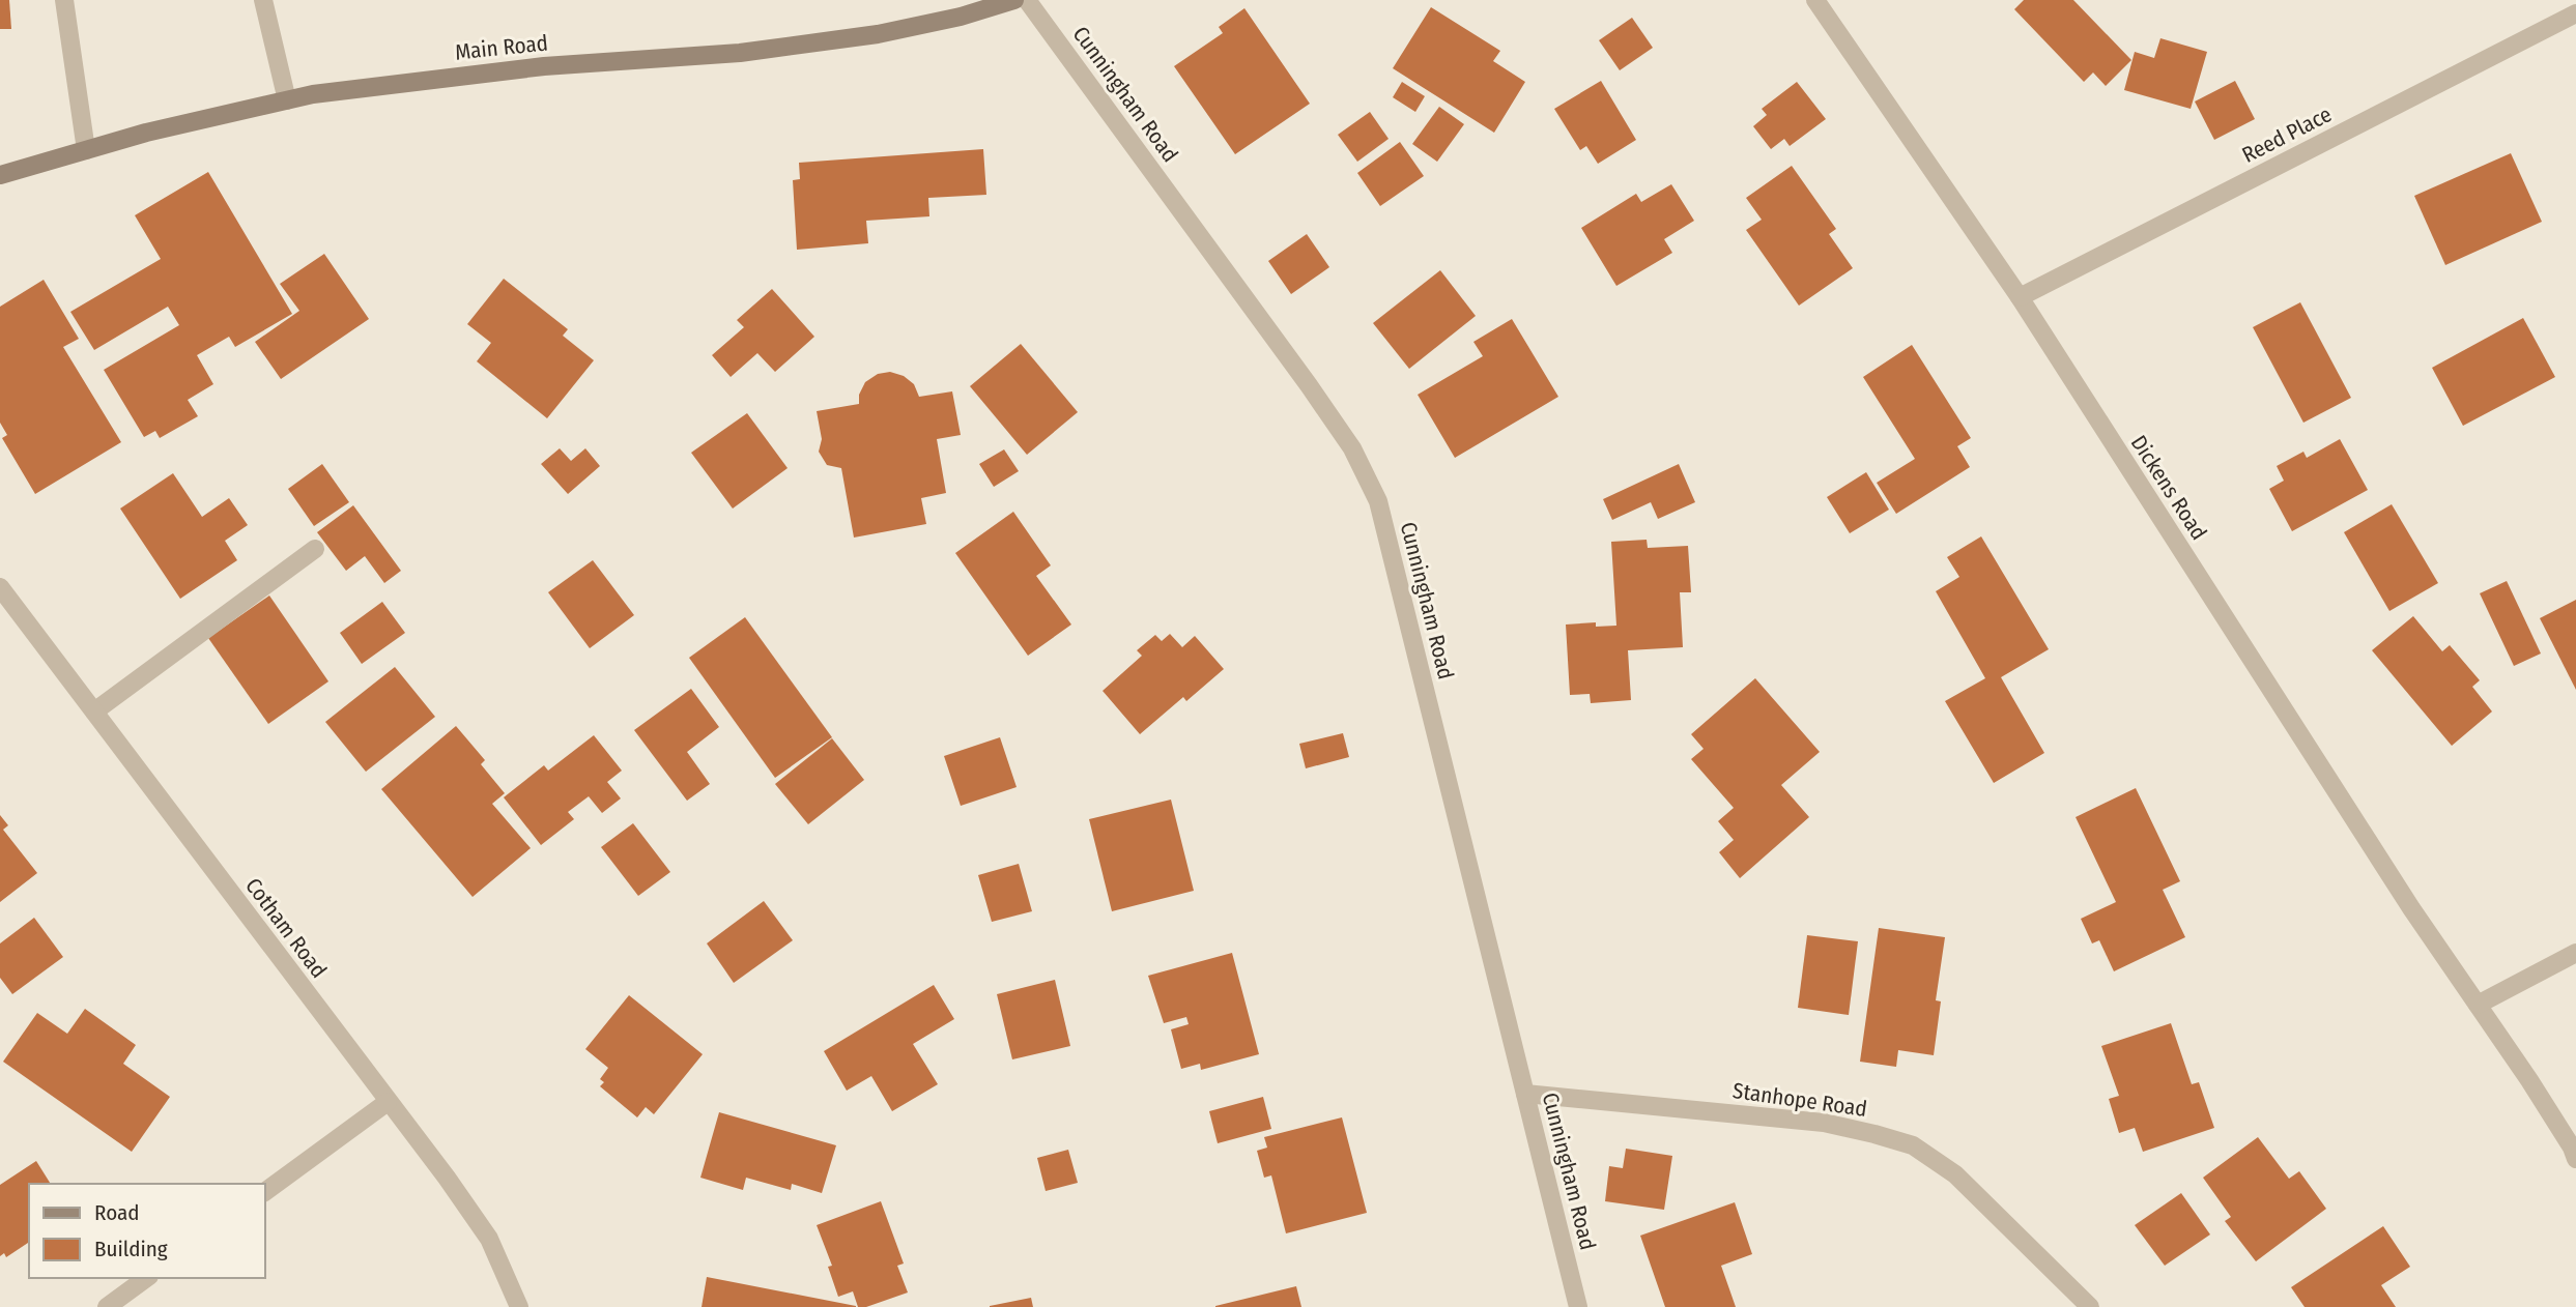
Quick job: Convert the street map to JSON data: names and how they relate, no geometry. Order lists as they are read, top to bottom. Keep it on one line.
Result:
{"streets":{"main road":["Main Road"],"street":["Cunningham Road","Reed Place","Dickens Road","Cotham Road","Stanhope Road"]},"crossings":[["Cunningham Road","Stanhope Road"],["Reed Place","Dickens Road"]],"legend":["Road","Building"]}
